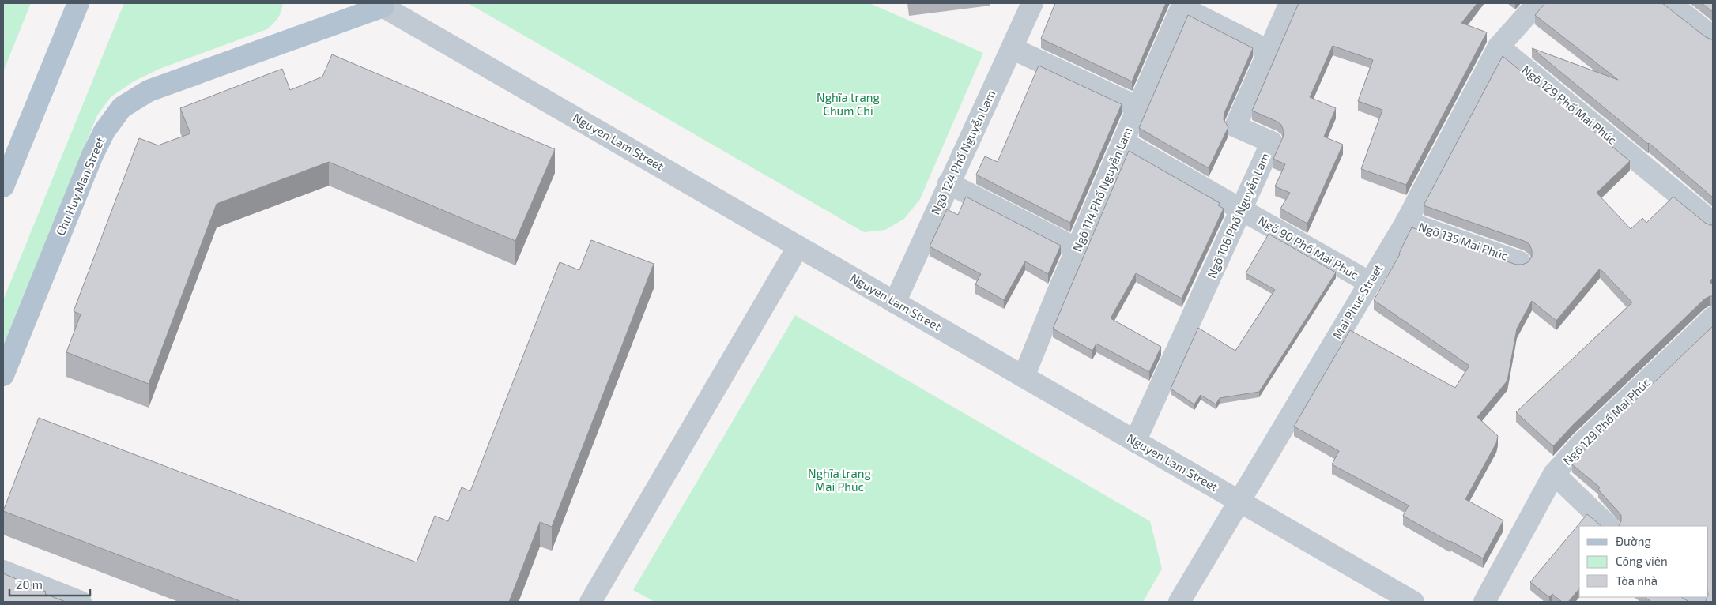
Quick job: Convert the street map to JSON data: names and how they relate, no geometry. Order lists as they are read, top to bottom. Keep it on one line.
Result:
{"streets":{"main road":["Chu Huy Man Street"],"street":["Ngõ 129 Phố Mai Phúc","Nguyen Lam Street","Ngõ 124 Phố Nguyễn Lam","Ngõ 114 Phố Nguyễn Lam","Ngõ 106 Phố Nguyễn Lam","Ngõ 135 Mai Phúc","Ngõ 90 Phố Mai Phúc","Mai Phuc Street"]},"crossings":[["Ngõ 129 Phố Mai Phúc","Mai Phuc Street"],["Nguyen Lam Street","Ngõ 124 Phố Nguyễn Lam"],["Nguyen Lam Street","Chu Huy Man Street"],["Nguyen Lam Street","Ngõ 114 Phố Nguyễn Lam"],["Nguyen Lam Street","Ngõ 106 Phố Nguyễn Lam"],["Nguyen Lam Street","Mai Phuc Street"],["Ngõ 114 Phố Nguyễn Lam","Ngõ 90 Phố Mai Phúc"],["Ngõ 106 Phố Nguyễn Lam","Ngõ 90 Phố Mai Phúc"],["Ngõ 135 Mai Phúc","Mai Phuc Street"],["Ngõ 90 Phố Mai Phúc","Mai Phuc Street"]],"parks":["Nghĩa trang Chum Chi","Nghĩa trang Mai Phúc"],"legend":["Đường","Công viên","Tòa nhà"],"scale_bar":"20 m"}
